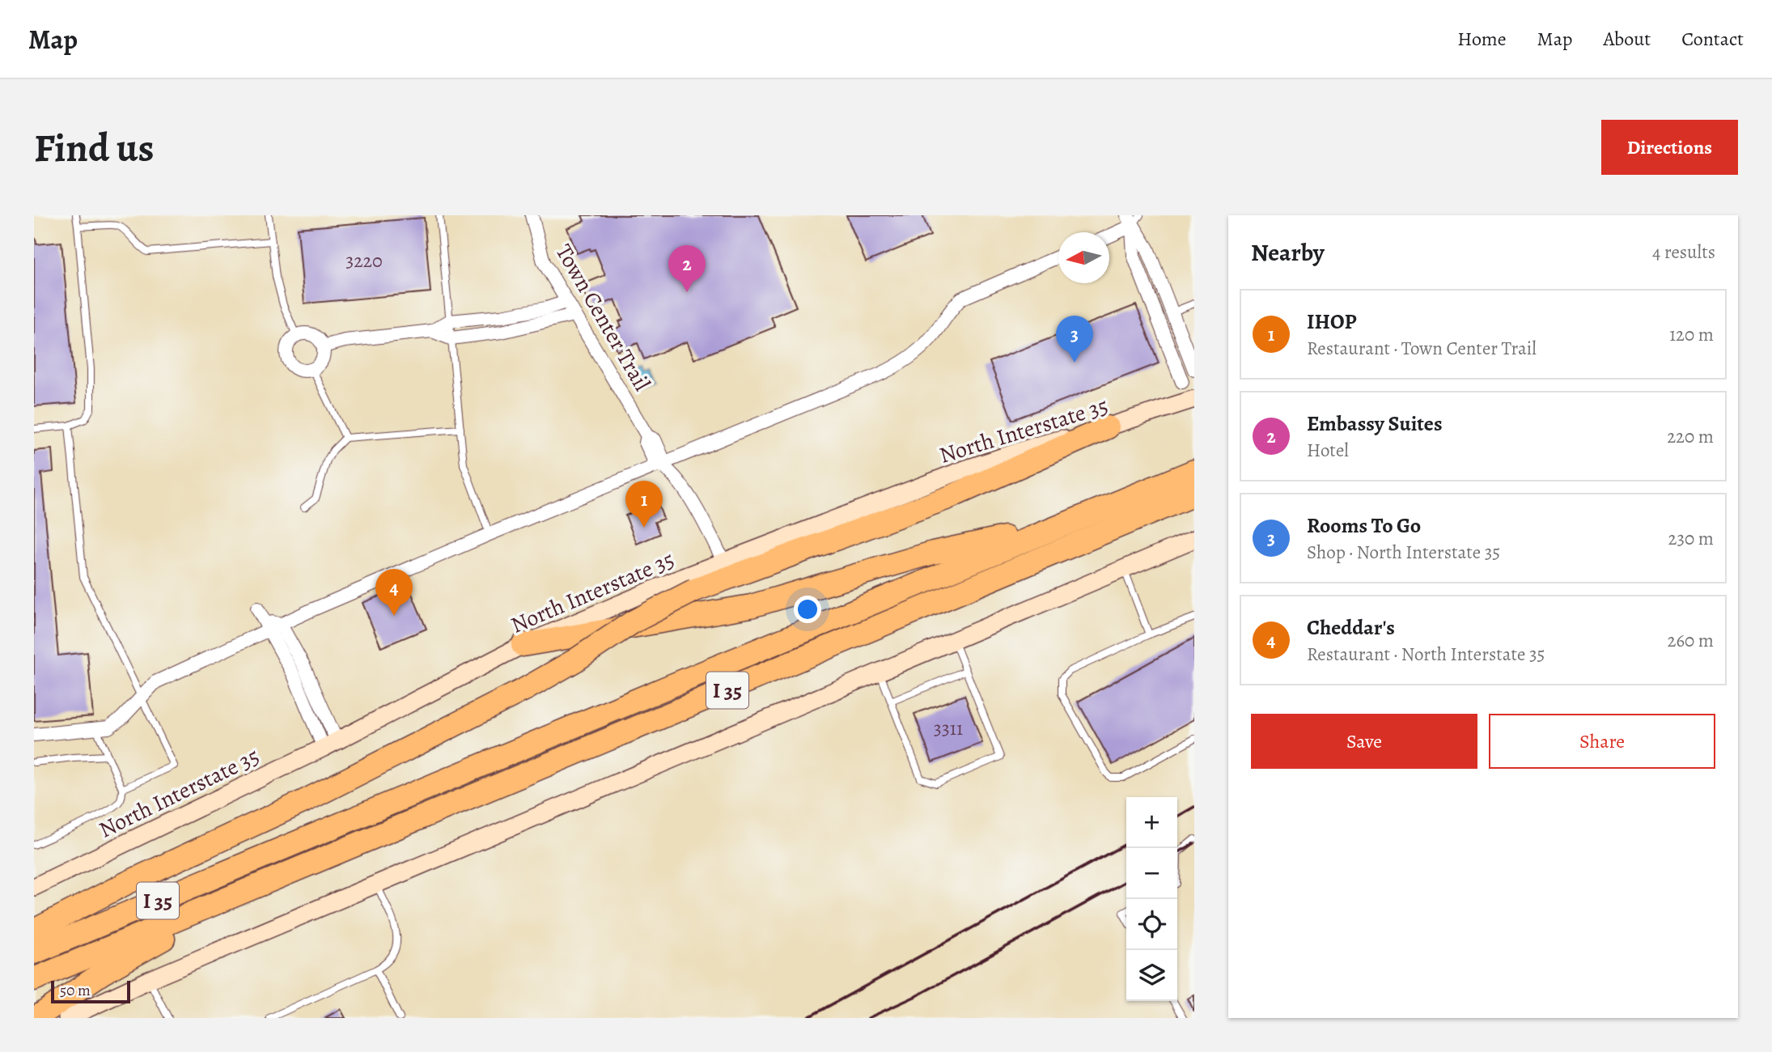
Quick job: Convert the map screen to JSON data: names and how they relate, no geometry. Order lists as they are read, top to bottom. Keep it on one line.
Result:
{"streets":{"highway":["I 35"],"main road":["North Interstate 35"],"street":["Town Center Trail"]},"crossings":[["Town Center Trail","North Interstate 35"]],"house_numbers":["3220","3311"],"scale_bar":"50 m","north":"left","page":{"header":"Map","nav":["Home","Map","About","Contact"],"buttons":["Directions",["Save","Share"]],"title":"Find us","heading":["Nearby","4 results"],"pins":["2","3","1","4"],"list":[{"mark":"1","name":"IHOP","note":"Restaurant · Town Center Trail","value":"120 m"},{"mark":"2","name":"Embassy Suites","note":"Hotel","value":"220 m"},{"mark":"3","name":"Rooms To Go","note":"Shop · North Interstate 35","value":"230 m"},{"mark":"4","name":"Cheddar's","note":"Restaurant · North Interstate 35","value":"260 m"}],"map_buttons":["+","−"],"scale":"50 m"}}
